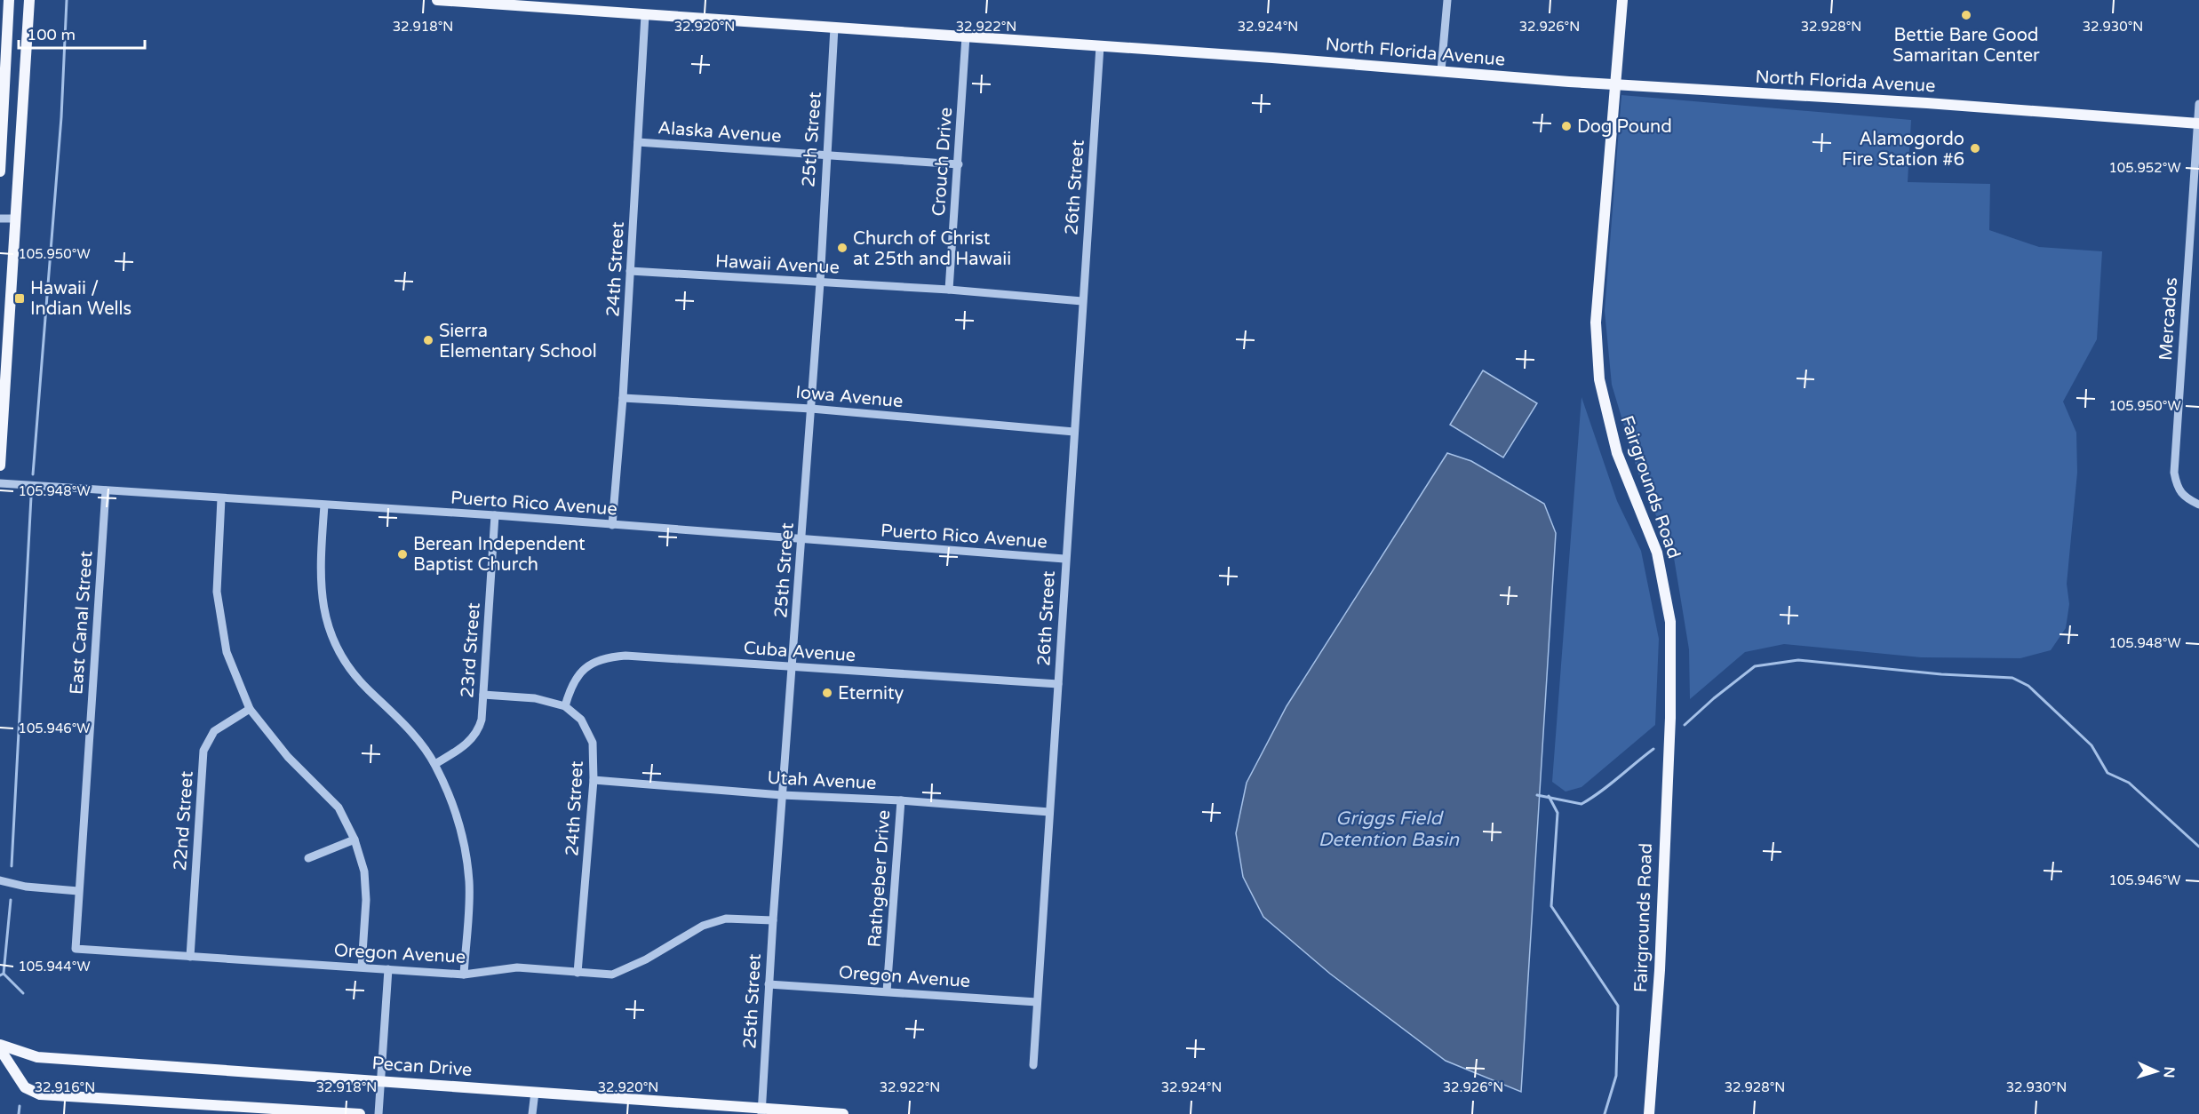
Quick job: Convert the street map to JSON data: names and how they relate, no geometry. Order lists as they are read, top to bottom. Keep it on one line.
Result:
{"streets":{"main road":["North Florida Avenue","Fairgrounds Road","Pecan Drive"],"street":["Alaska Avenue","25th Street","Crouch Drive","26th Street","Hawaii Avenue","24th Street","Mercados","Iowa Avenue","Puerto Rico Avenue","East Canal Street","23rd Street","Cuba Avenue","Utah Avenue","22nd Street","Rathgeber Drive","Oregon Avenue"]},"crossings":[["North Florida Avenue","25th Street"],["North Florida Avenue","Crouch Drive"],["North Florida Avenue","26th Street"],["North Florida Avenue","24th Street"],["North Florida Avenue","Mercados"],["North Florida Avenue","Fairgrounds Road"],["Alaska Avenue","25th Street"],["Alaska Avenue","Crouch Drive"],["Alaska Avenue","24th Street"],["25th Street","Hawaii Avenue"],["25th Street","Iowa Avenue"],["25th Street","Puerto Rico Avenue"],["25th Street","Cuba Avenue"],["25th Street","Utah Avenue"],["25th Street","Oregon Avenue"],["25th Street","Pecan Drive"],["Crouch Drive","Hawaii Avenue"],["26th Street","Hawaii Avenue"],["26th Street","Iowa Avenue"],["26th Street","Puerto Rico Avenue"],["26th Street","Cuba Avenue"],["26th Street","Utah Avenue"],["26th Street","Oregon Avenue"],["Hawaii Avenue","24th Street"],["24th Street","Iowa Avenue"],["24th Street","Puerto Rico Avenue"],["24th Street","Cuba Avenue"],["24th Street","Utah Avenue"],["24th Street","Oregon Avenue"],["Puerto Rico Avenue","East Canal Street"],["Puerto Rico Avenue","23rd Street"],["East Canal Street","Oregon Avenue"],["Utah Avenue","Rathgeber Drive"],["22nd Street","Oregon Avenue"],["Rathgeber Drive","Oregon Avenue"]],"water":["Griggs Field Detention Basin"],"places":{"other":["Bettie Bare Good Samaritan Center","Dog Pound","Alamogordo Fire Station #6","Church of Christ at 25th and Hawaii","Sierra Elementary School","Berean Independent Baptist Church","Eternity"],"transit":["Hawaii / Indian Wells"]},"scale_bar":"100 m","north":"right","coordinates":["32.918°N","32.920°N","32.922°N","32.924°N","32.926°N","32.928°N","32.930°N","105.952°W","105.950°W","105.948°W","105.946°W","105.944°W","32.916°N"]}
